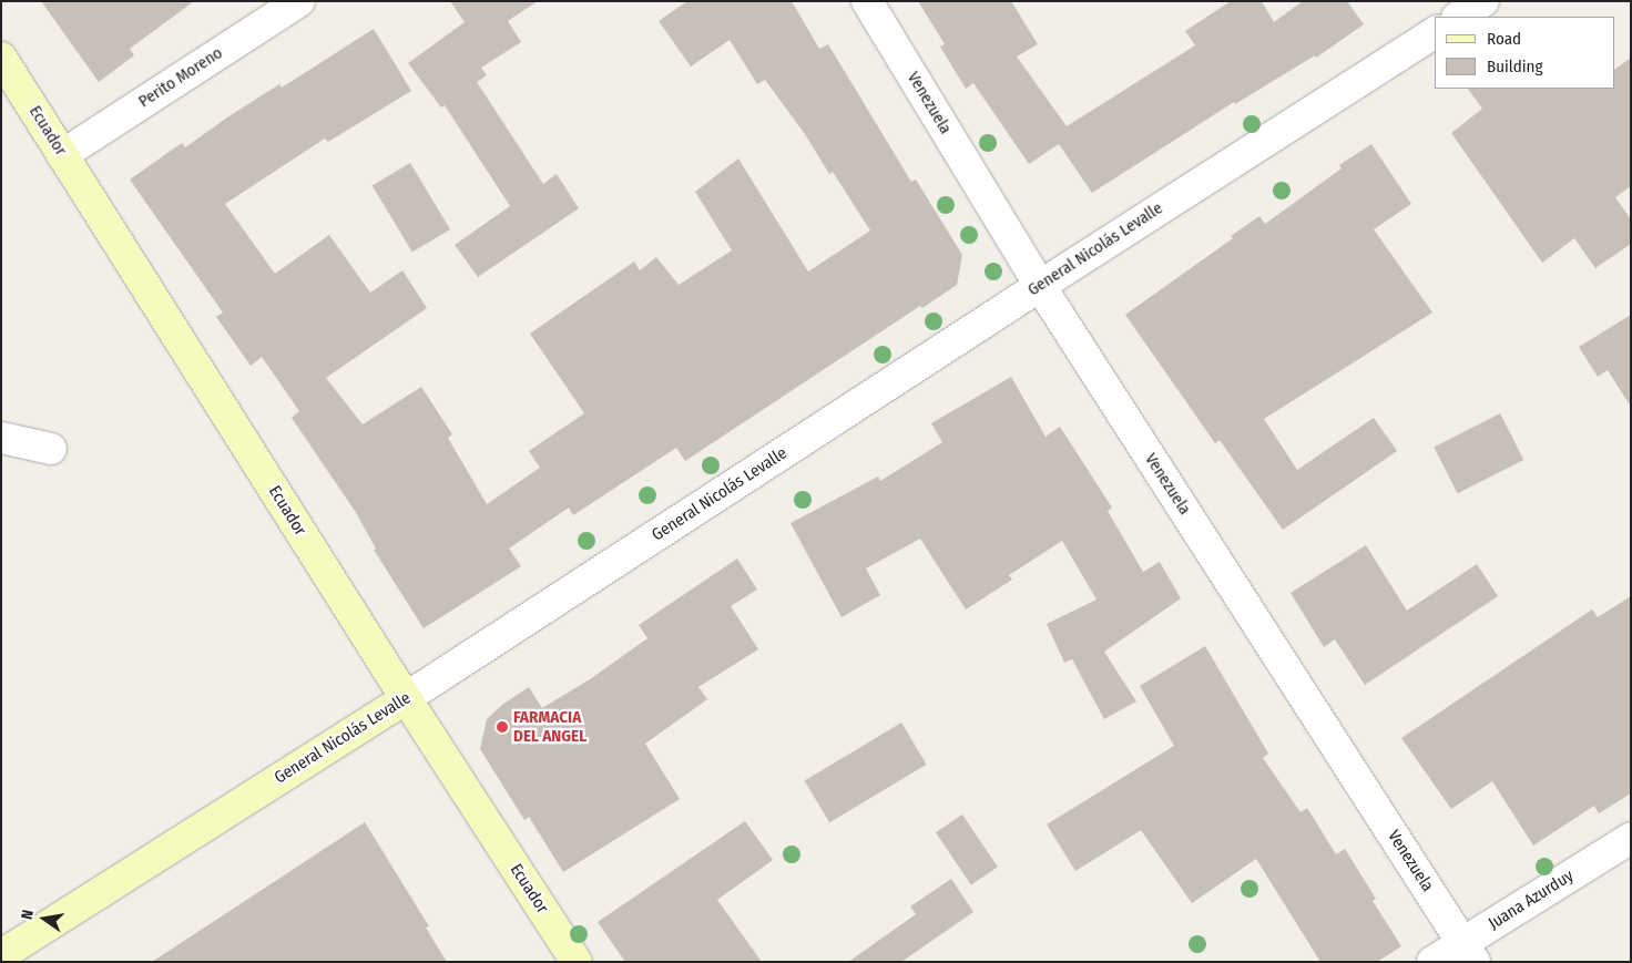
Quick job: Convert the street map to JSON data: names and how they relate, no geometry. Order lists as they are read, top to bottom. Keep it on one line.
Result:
{"streets":{"main road":["Ecuador","General Nicolás Levalle"],"street":["Perito Moreno","Venezuela","Juana Azurduy"]},"crossings":[["Perito Moreno","Ecuador"],["Venezuela","General Nicolás Levalle"],["Venezuela","Juana Azurduy"],["Ecuador","General Nicolás Levalle"]],"places":["FARMACIA DEL ANGEL"],"legend":["Road","Building"],"north":"left"}
